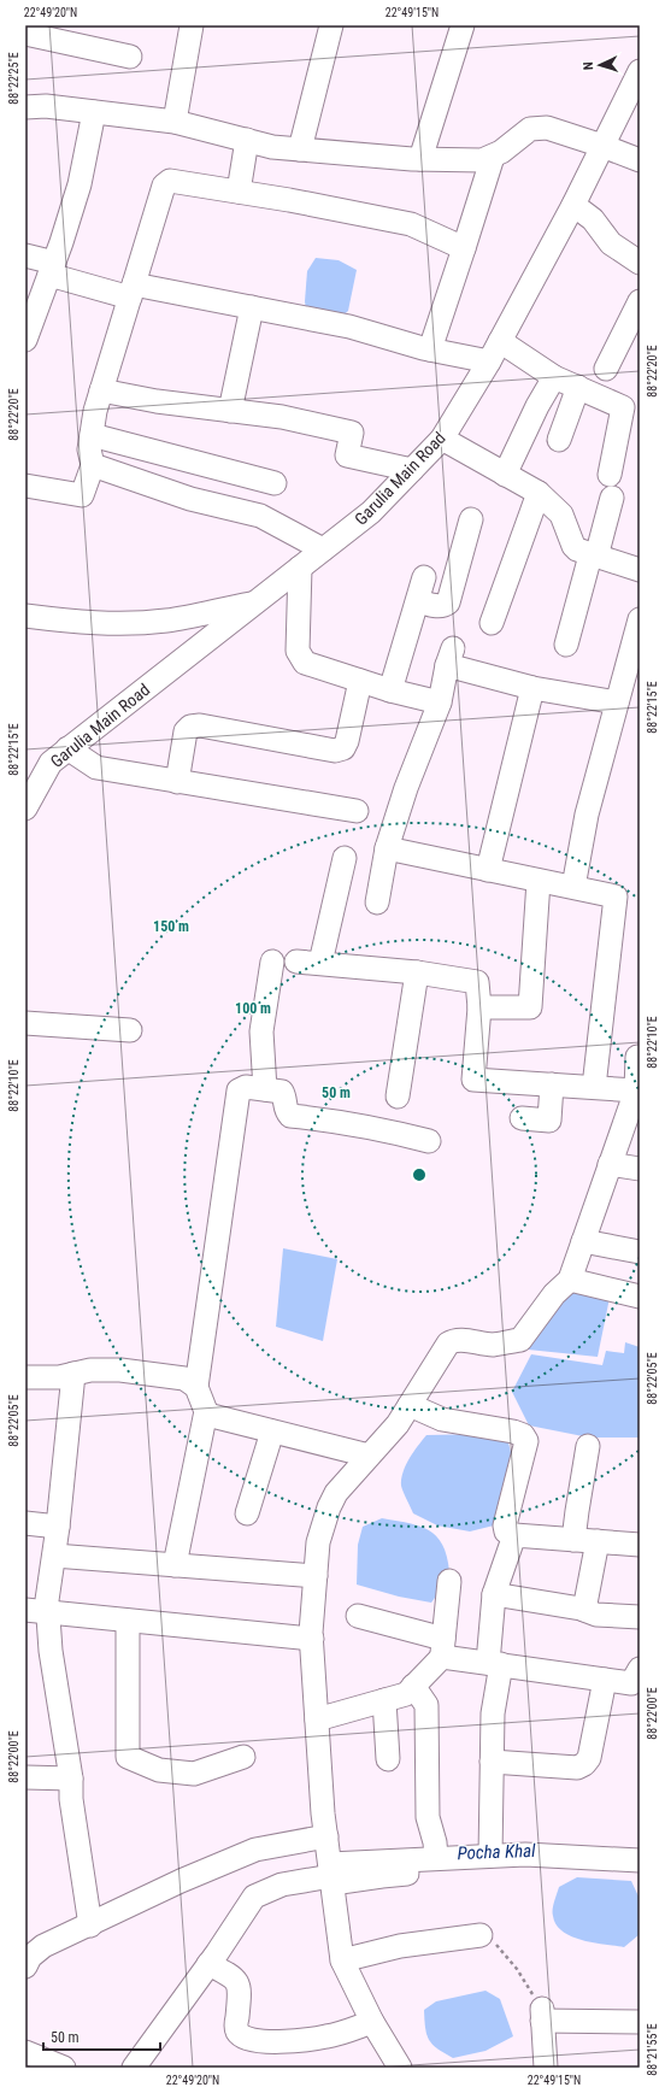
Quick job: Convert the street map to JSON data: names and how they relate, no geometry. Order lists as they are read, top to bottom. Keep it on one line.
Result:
{"streets":{"street":["Garulia Main Road"]},"water":["Pocha Khal"],"scale_bar":"50 m","north":"left","coordinates":["22°49'20\"N","22°49'15\"N","88°22'25\"E","88°22'20\"E","88°22'15\"E","88°22'10\"E","88°22'05\"E","88°22'00\"E","88°21'55\"E"],"rings":["150 m","100 m","50 m"]}
